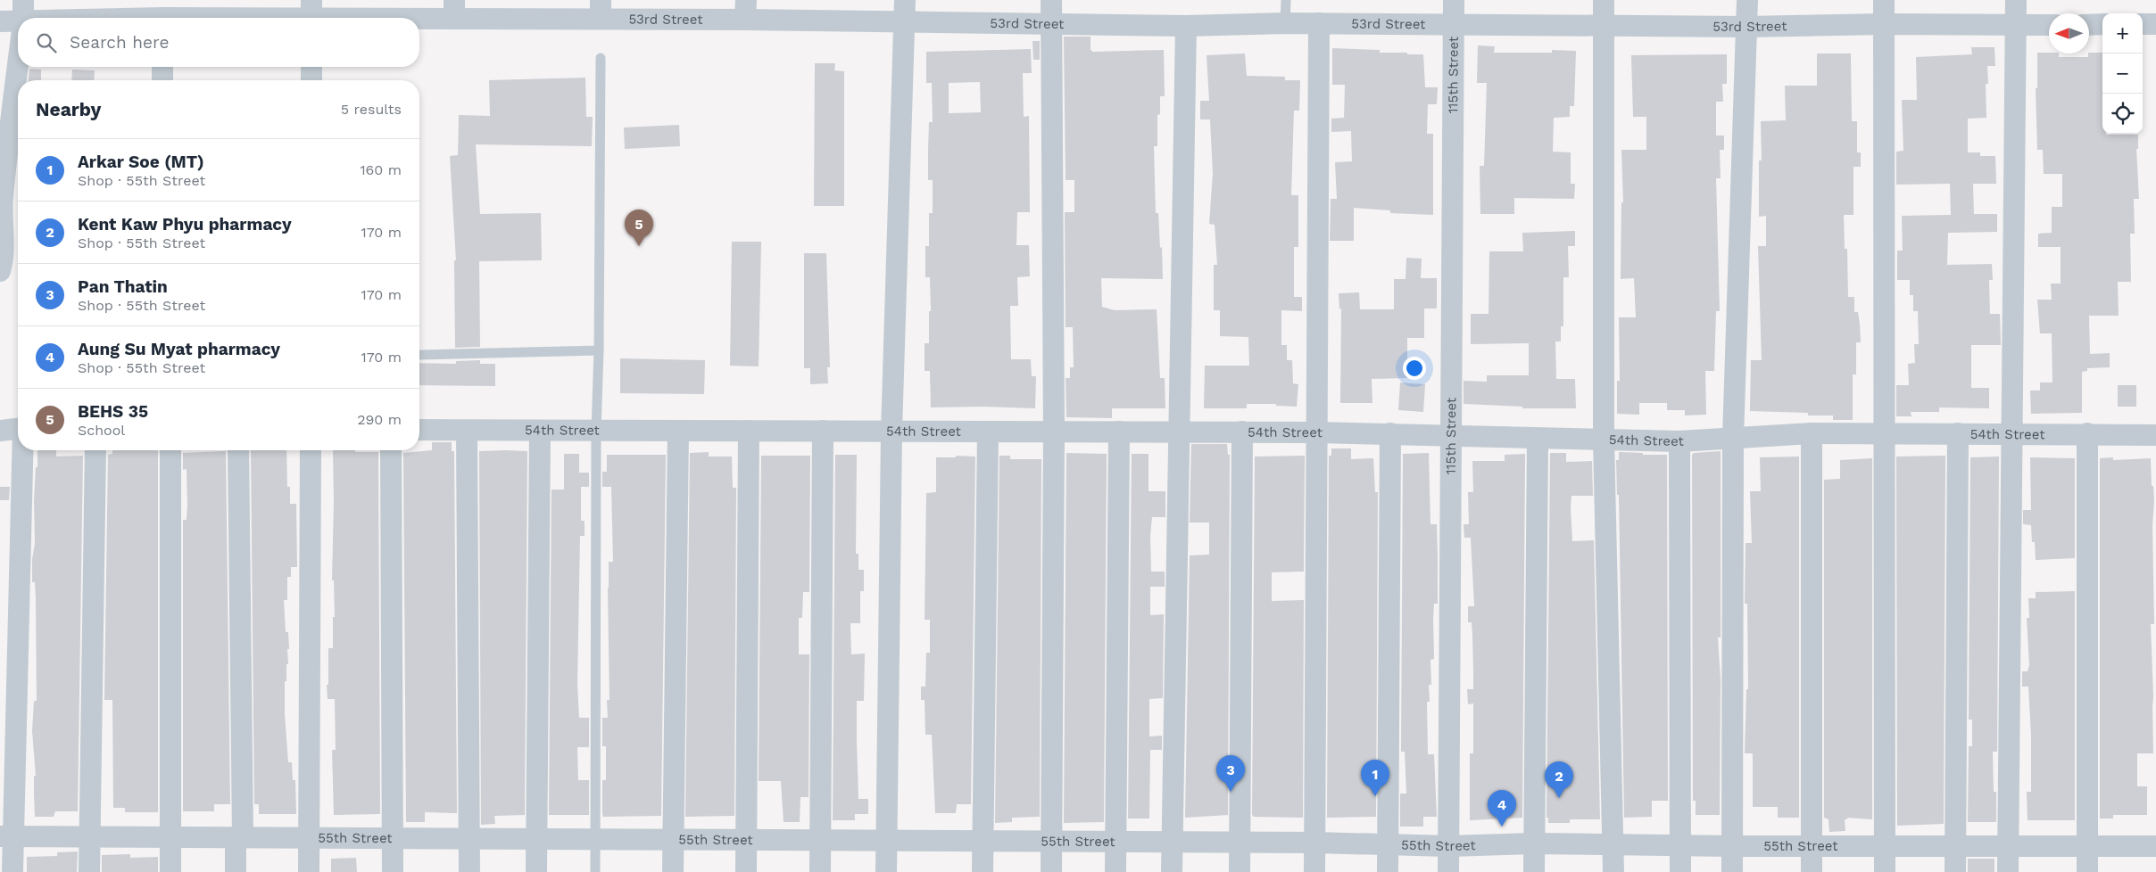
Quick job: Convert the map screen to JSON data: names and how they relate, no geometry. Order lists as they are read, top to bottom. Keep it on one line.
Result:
{"streets":{"street":["53rd Street","115th Street","54th Street","55th Street"]},"crossings":[["53rd Street","115th Street"],["115th Street","54th Street"],["115th Street","55th Street"]],"north":"left","page":{"map_buttons":["+","−"],"search":"Search here","heading":["Nearby","5 results"],"list":[{"mark":"1","name":"Arkar Soe (MT)","note":"Shop · 55th Street","value":"160 m"},{"mark":"2","name":"Kent Kaw Phyu pharmacy","note":"Shop · 55th Street","value":"170 m"},{"mark":"3","name":"Pan Thatin","note":"Shop · 55th Street","value":"170 m"},{"mark":"4","name":"Aung Su Myat pharmacy","note":"Shop · 55th Street","value":"170 m"},{"mark":"5","name":"BEHS 35","note":"School","value":"290 m"}],"pins":["5","3","1","2","4"]}}
